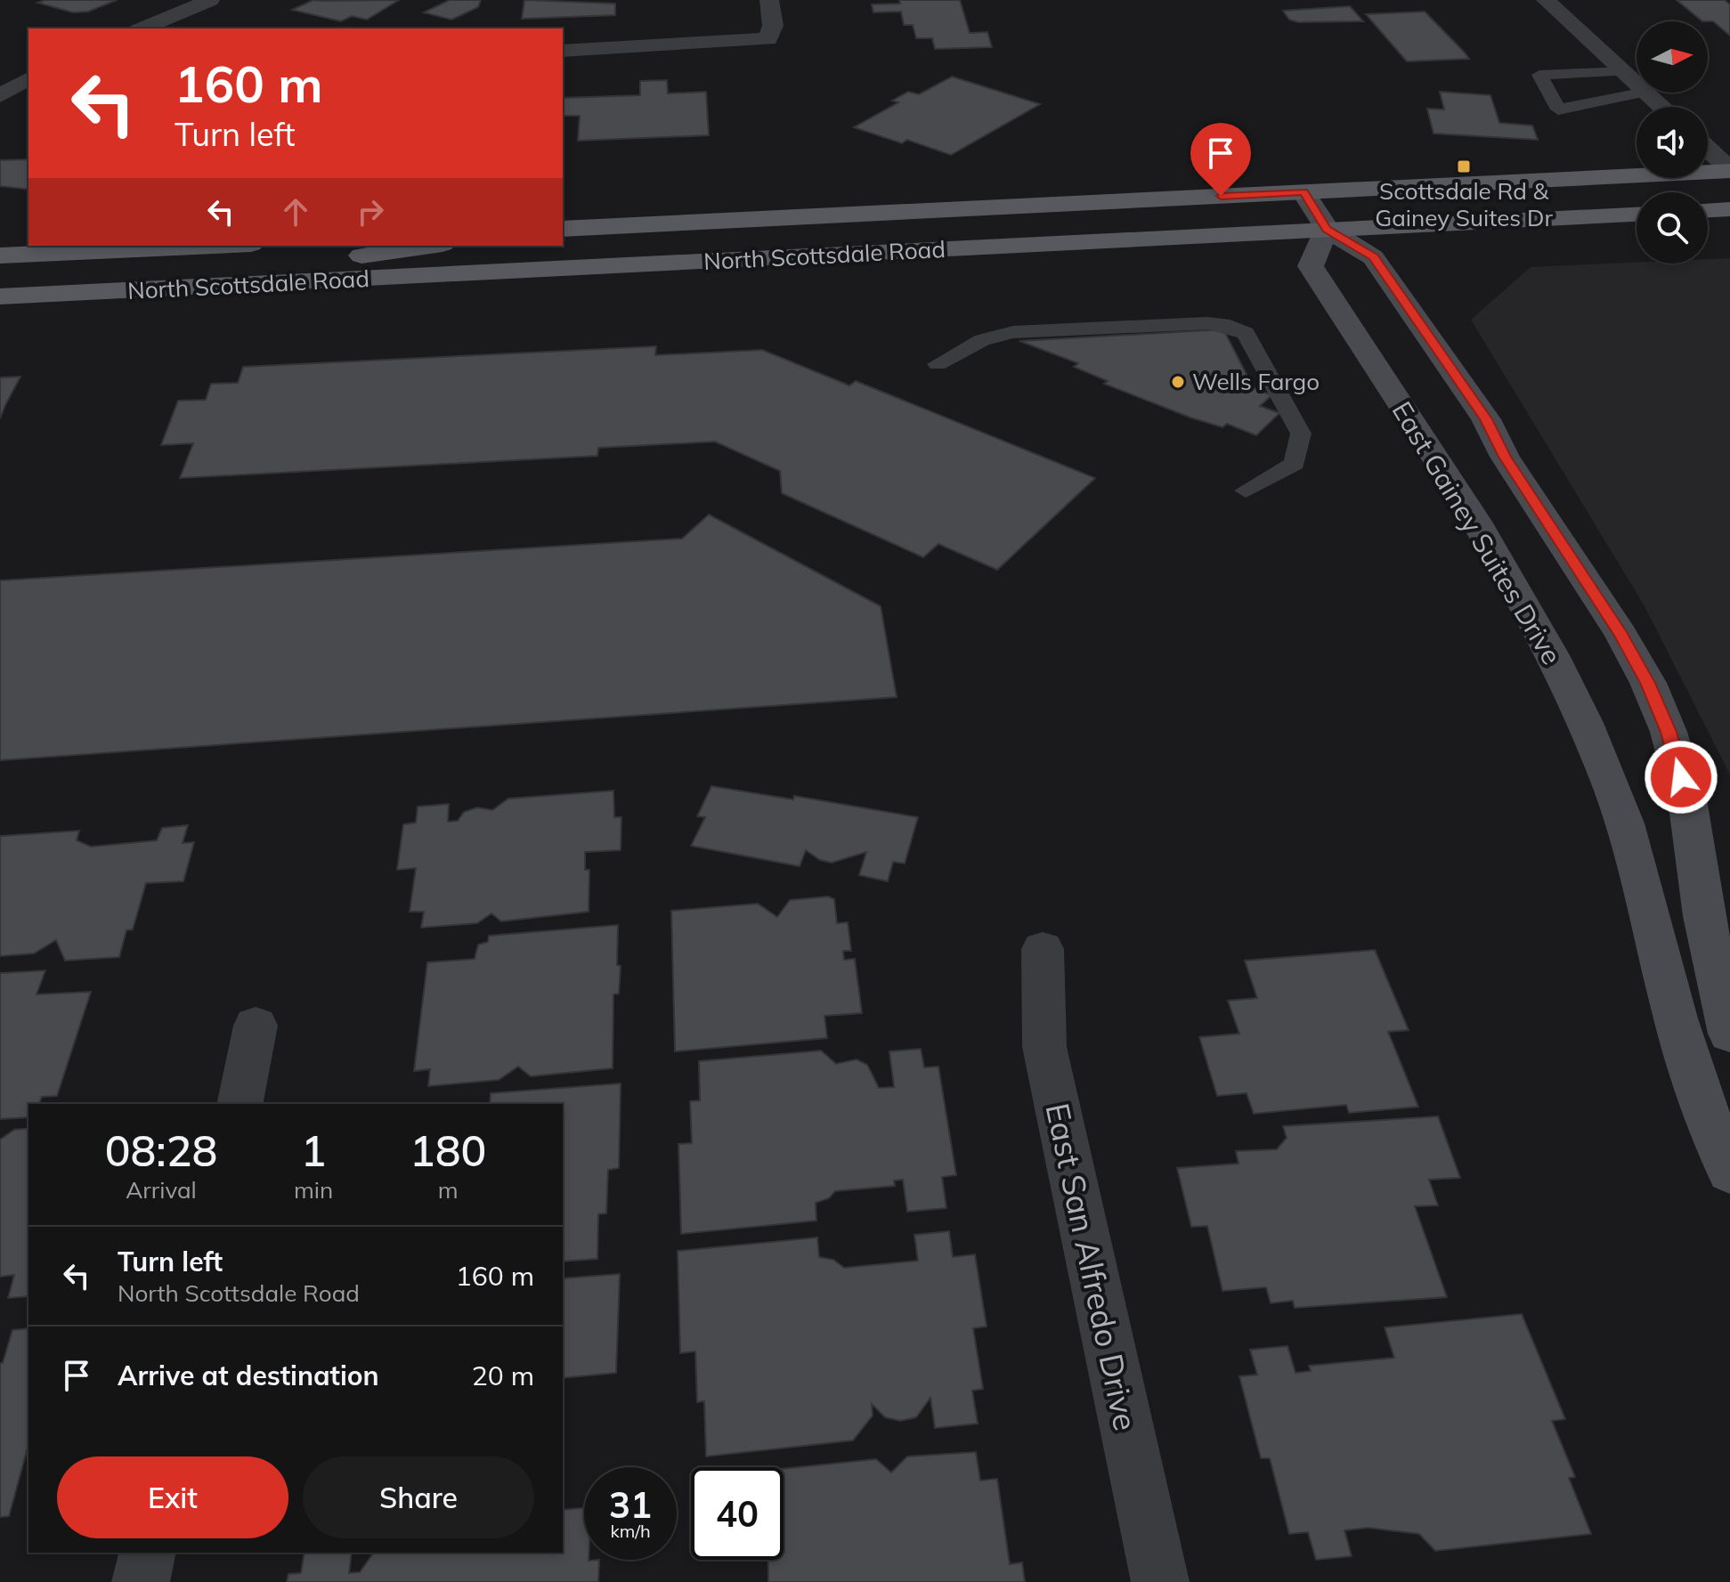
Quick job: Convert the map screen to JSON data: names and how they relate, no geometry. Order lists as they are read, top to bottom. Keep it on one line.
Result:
{"streets":{"main road":["North Scottsdale Road"],"street":["East Gainey Suites Drive","East San Alfredo Drive"]},"crossings":[["North Scottsdale Road","East Gainey Suites Drive"]],"places":{"transit":["Scottsdale Rd & Gainey Suites Dr"],"other":["Wells Fargo"]},"north":"right","page":{"turn":["160 m","Turn left"],"eta":["08:28","Arrival","1","min","180","m"],"list":[{"name":"Turn left","note":"North Scottsdale Road","value":"160 m"},{"name":"Arrive at destination","value":"20 m"}],"buttons":["Exit","Share"],"speed":"31 km/h","limit":"40"}}
